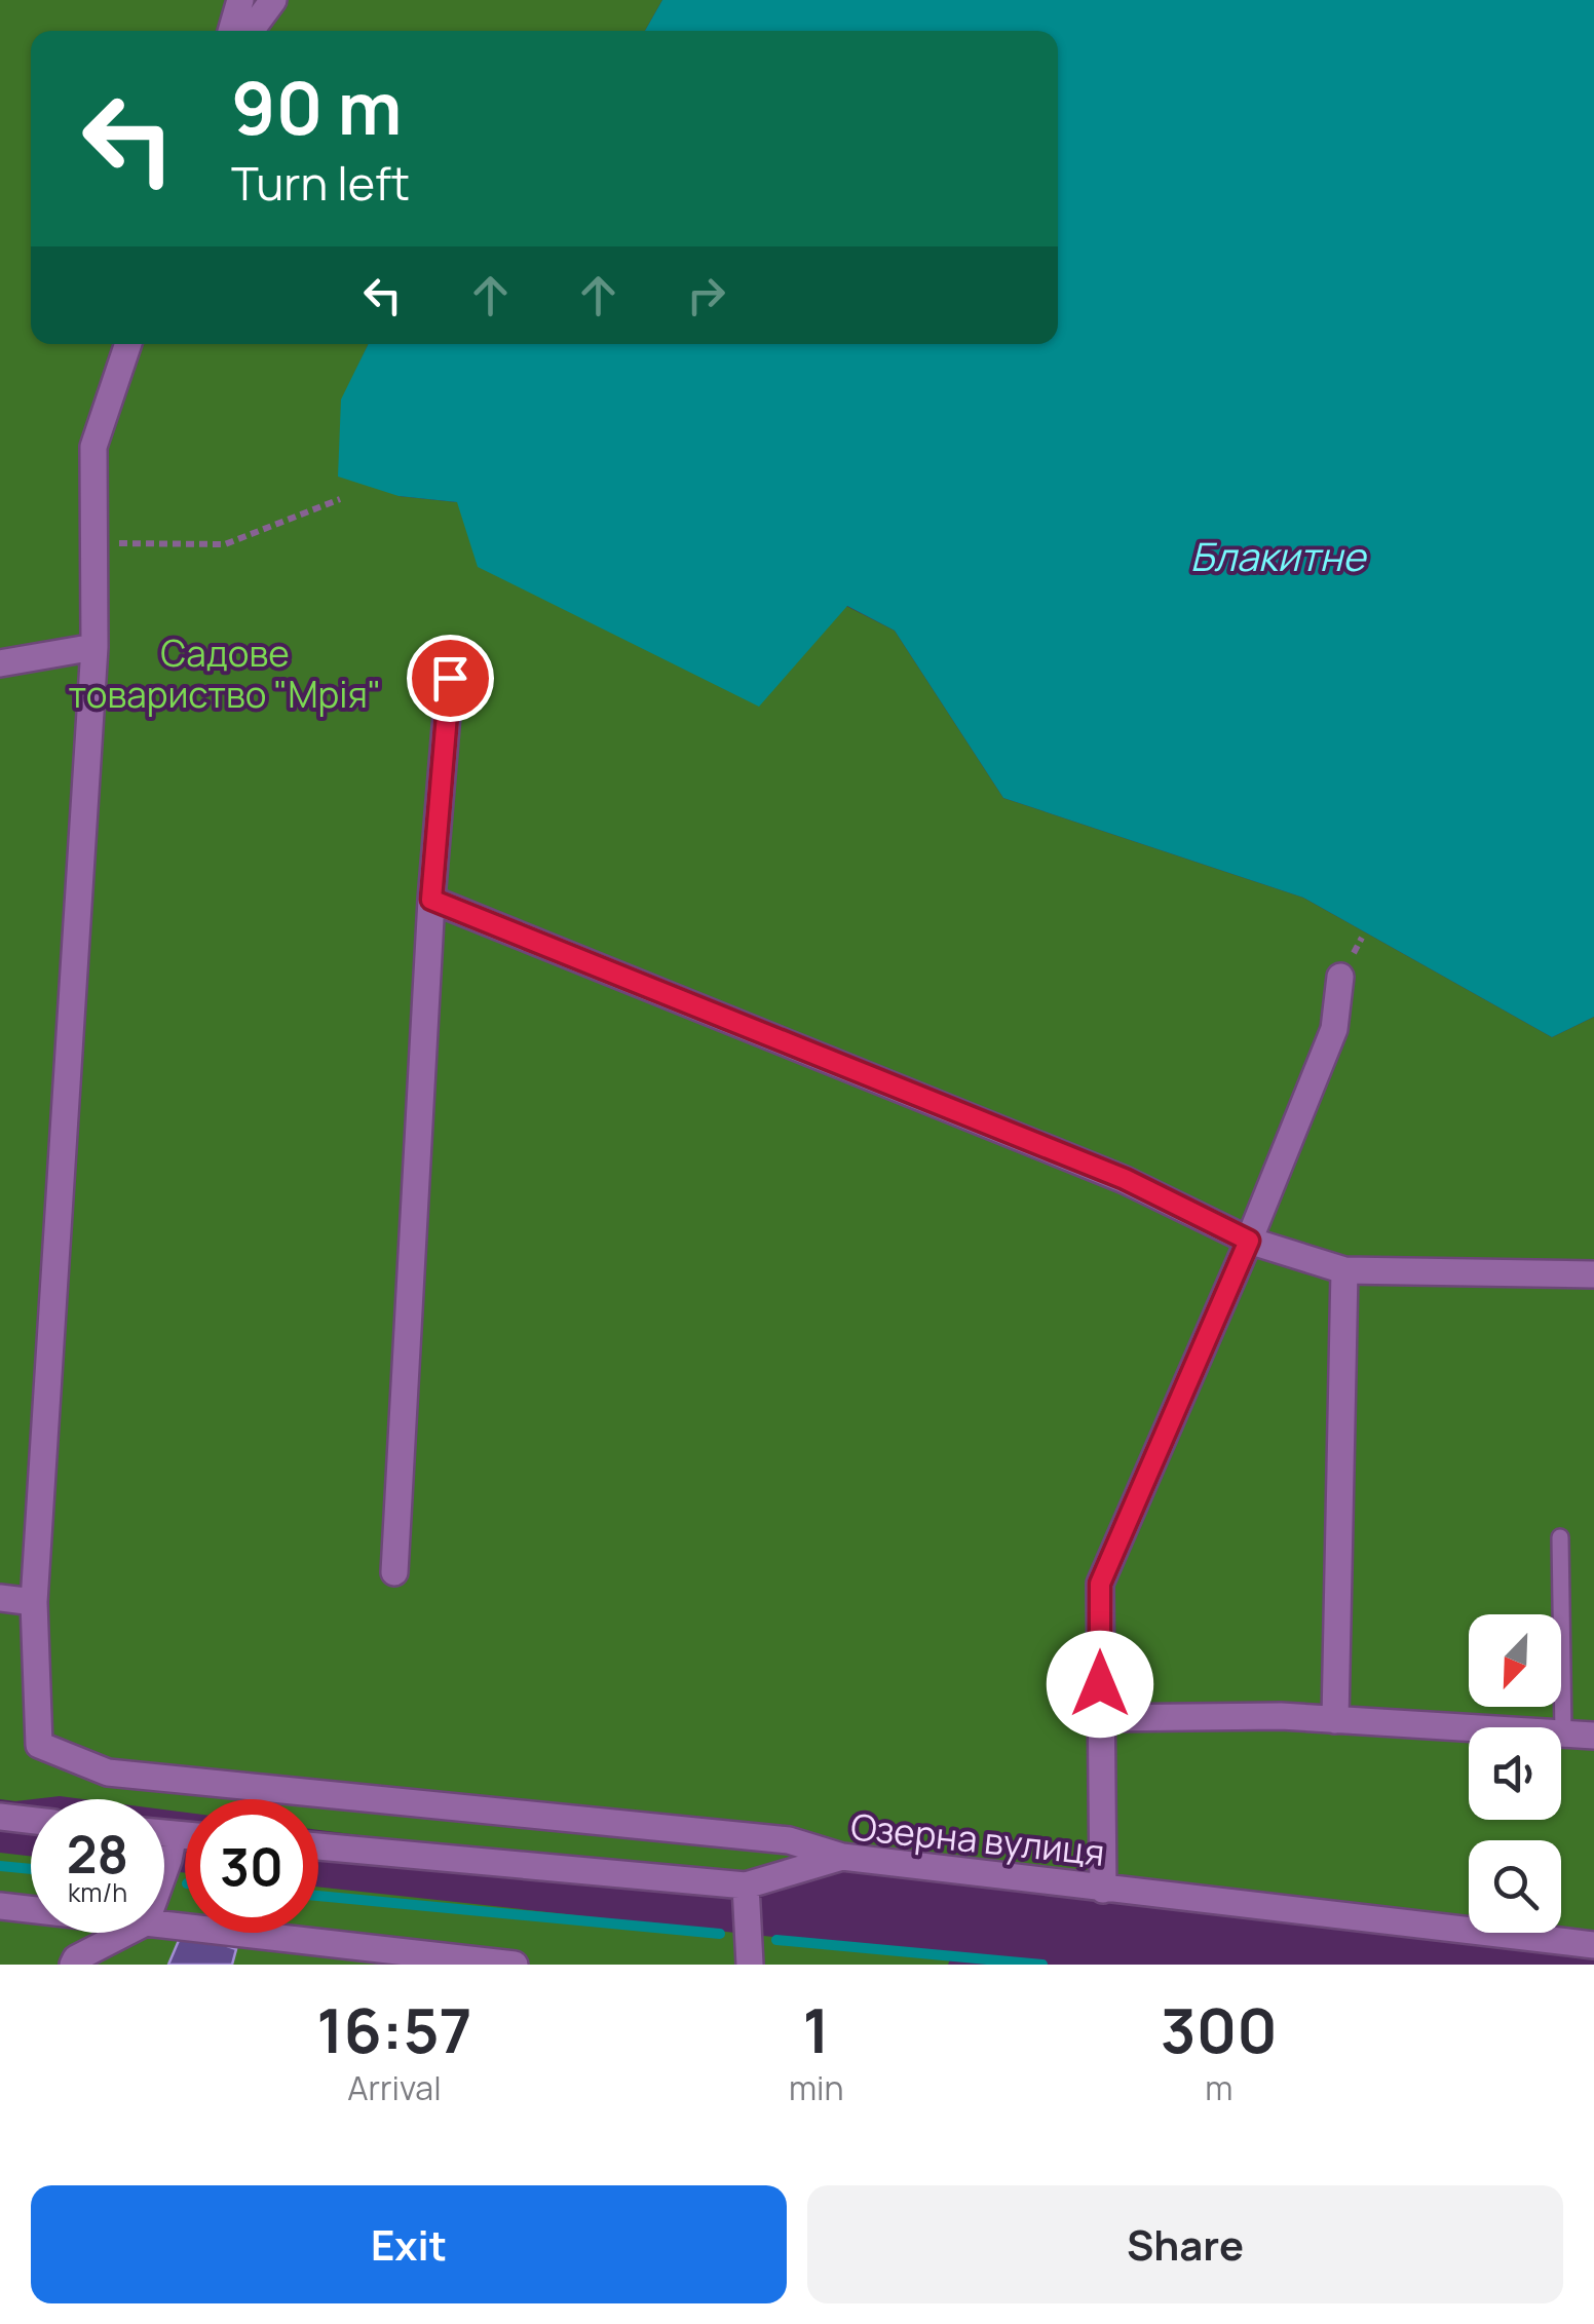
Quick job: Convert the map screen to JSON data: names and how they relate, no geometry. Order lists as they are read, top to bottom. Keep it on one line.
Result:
{"streets":{"street":["Озерна вулиця"]},"water":["Блакитне"],"parks":["Садове товариство \"Мрія\""],"north":"bottom left","page":{"turn":["90 m","Turn left"],"speed":"28 km/h","limit":"30","eta":["16:57","Arrival","1","min","300","m"],"buttons":["Exit","Share"]}}
